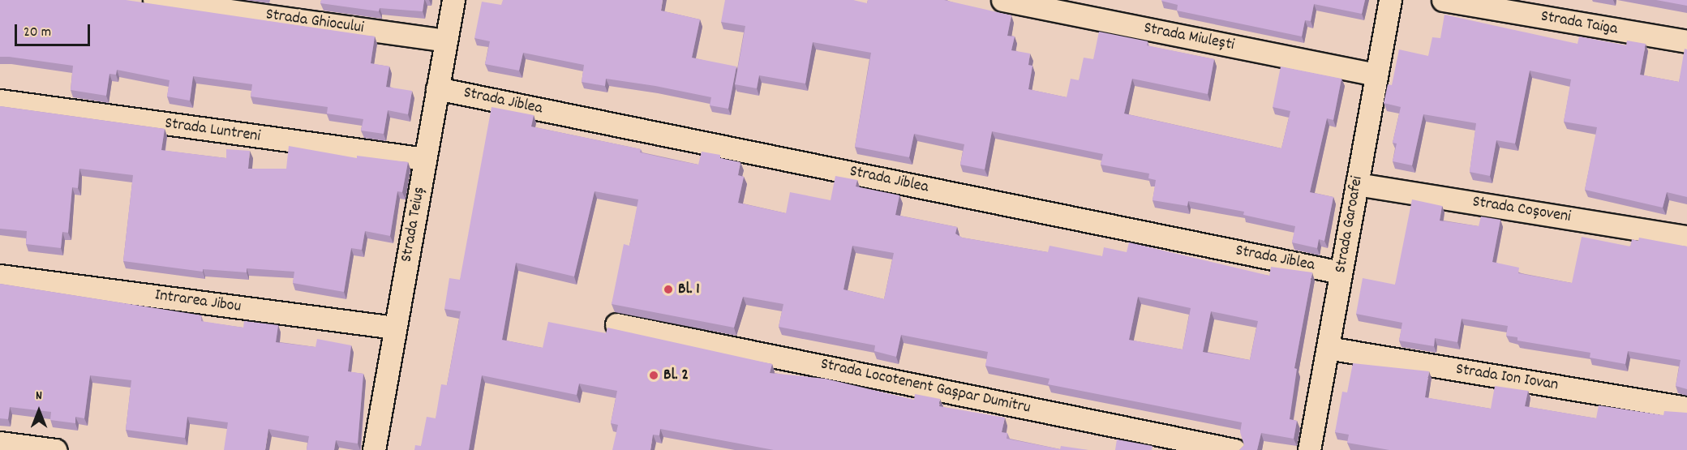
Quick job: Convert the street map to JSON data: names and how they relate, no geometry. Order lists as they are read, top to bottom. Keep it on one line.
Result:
{"streets":{"street":["Strada Ghiocului","Strada Taiga","Strada Miulești","Strada Jiblea","Strada Luntreni","Strada Coșoveni","Strada Teiuș","Strada Garoafei","Intrarea Jibou","Strada Ion Iovan","Strada Locotenent Gașpar Dumitru"]},"crossings":[["Strada Ghiocului","Strada Teiuș"],["Strada Miulești","Strada Garoafei"],["Strada Jiblea","Strada Teiuș"],["Strada Jiblea","Strada Garoafei"],["Strada Luntreni","Strada Teiuș"],["Strada Coșoveni","Strada Garoafei"],["Strada Teiuș","Intrarea Jibou"],["Strada Garoafei","Strada Ion Iovan"]],"places":["Bl. 1","Bl. 2"],"scale_bar":"20 m","north":"top"}
